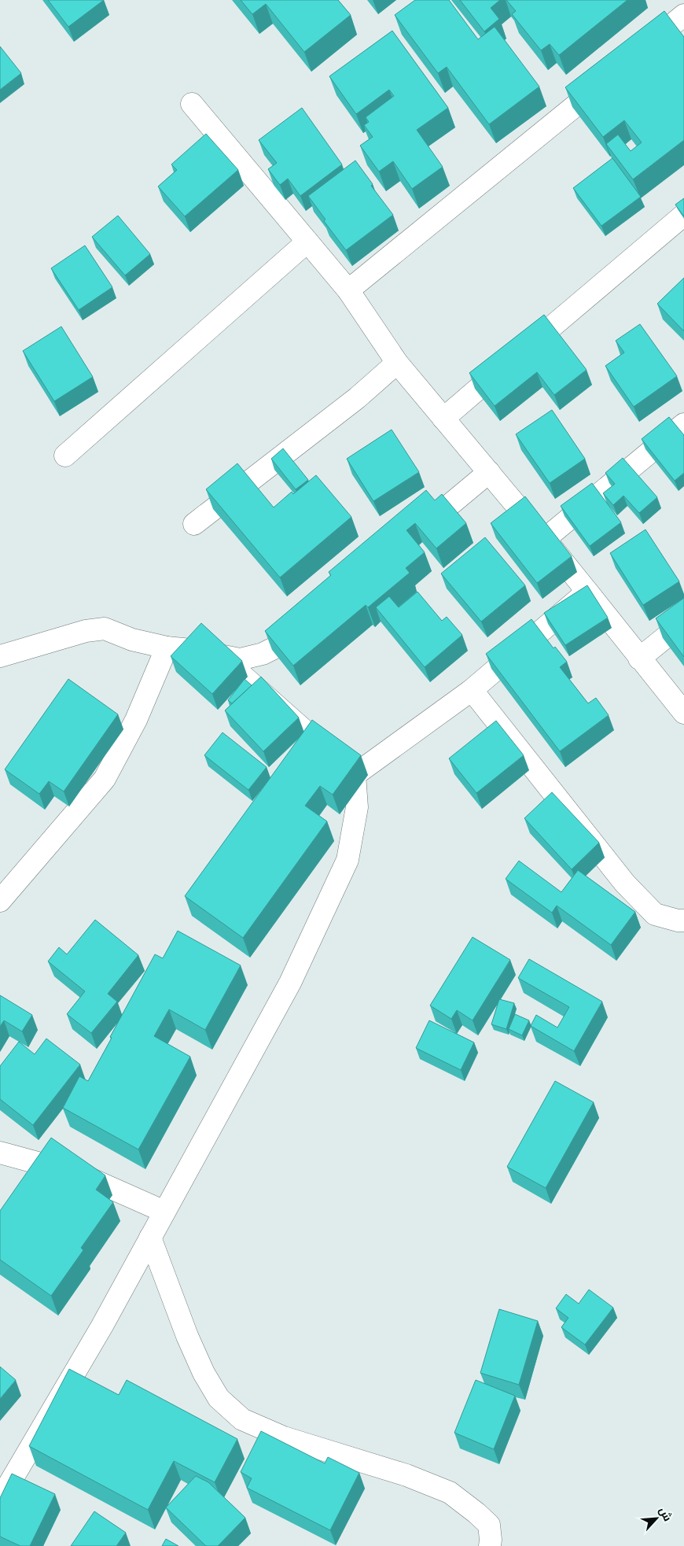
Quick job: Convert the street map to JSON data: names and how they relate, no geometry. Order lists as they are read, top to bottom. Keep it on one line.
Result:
{"north":"top right"}
